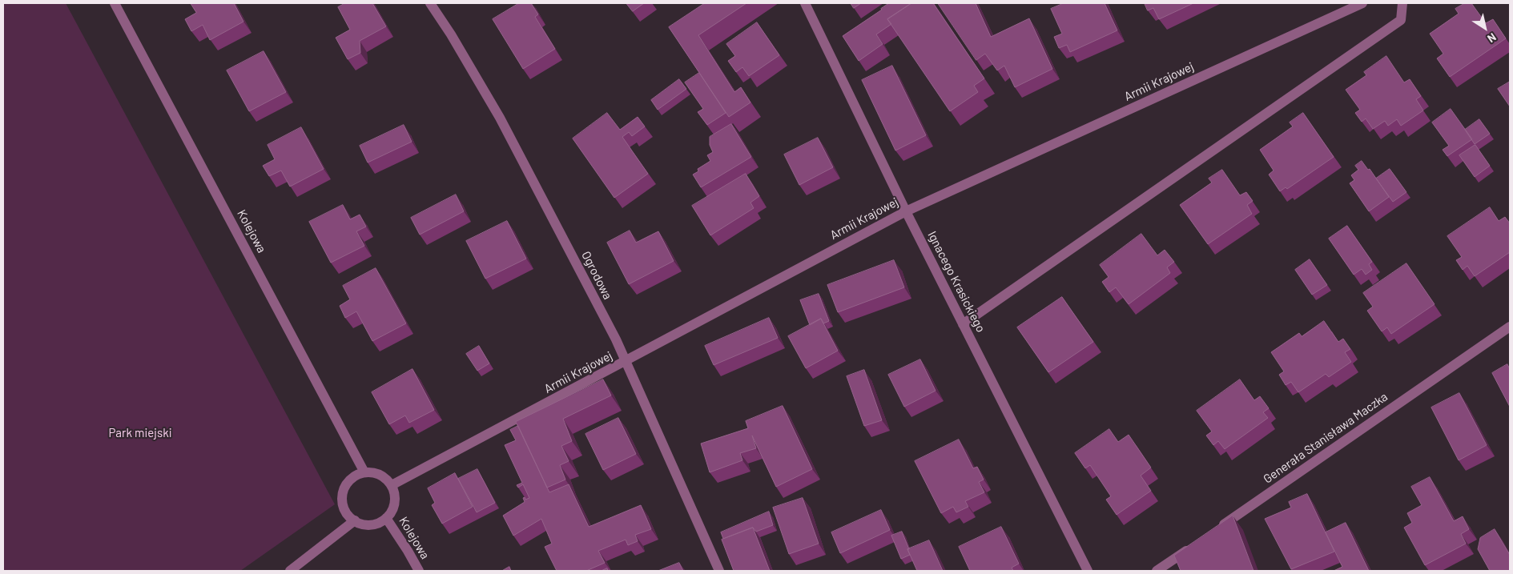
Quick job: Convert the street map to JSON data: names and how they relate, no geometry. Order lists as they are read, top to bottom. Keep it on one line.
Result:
{"streets":{"street":["Armii Krajowej","Kolejowa","Ogrodowa","Ignacego Krasickiego","Generała Stanisława Maczka"]},"crossings":[["Armii Krajowej","Kolejowa"],["Armii Krajowej","Ogrodowa"],["Armii Krajowej","Ignacego Krasickiego"]],"parks":["Park miejski"],"north":"bottom right"}
